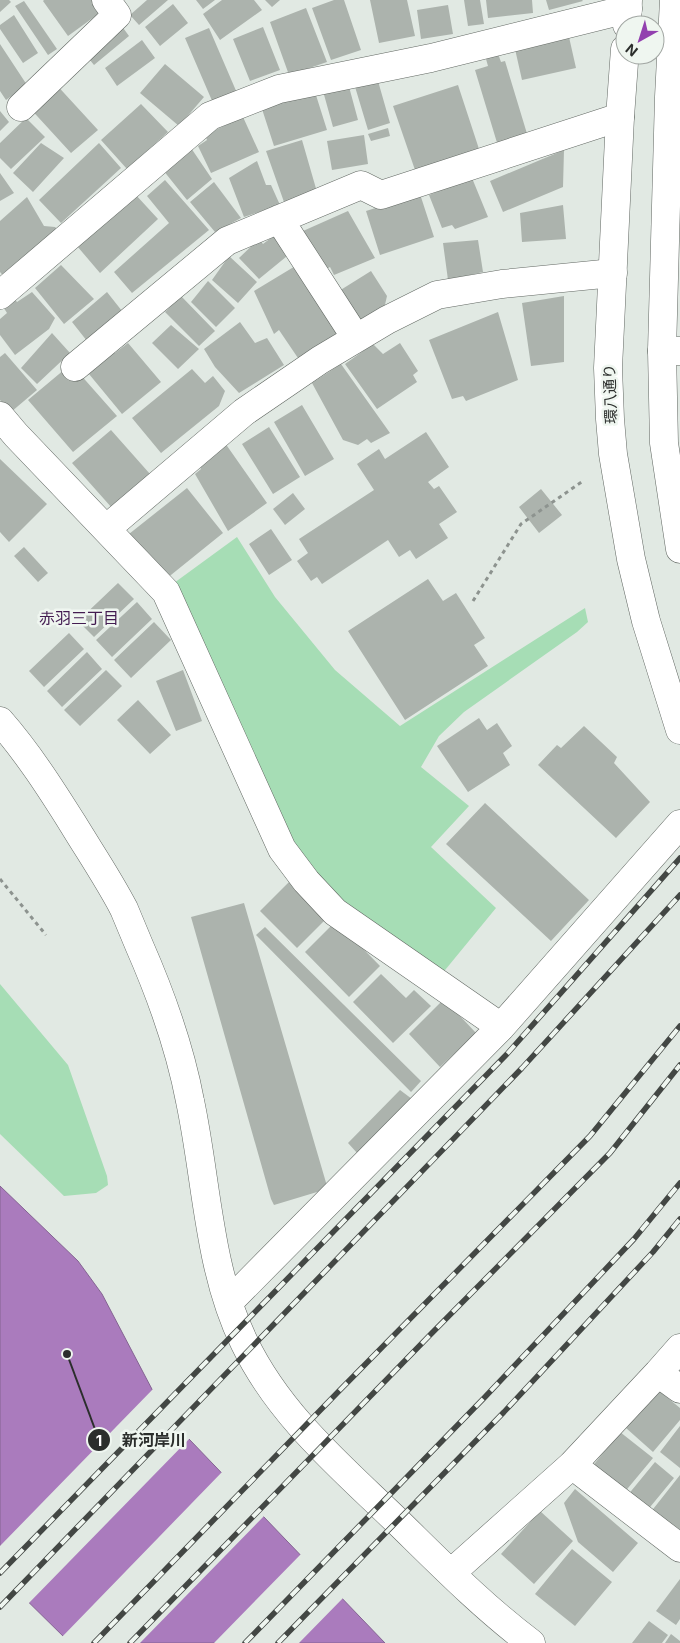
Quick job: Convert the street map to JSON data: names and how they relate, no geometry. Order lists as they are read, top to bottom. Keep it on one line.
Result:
{"streets":{"street":["環八通り"]},"districts":["赤羽三丁目"],"places":["新河岸川"],"north":"bottom left"}
